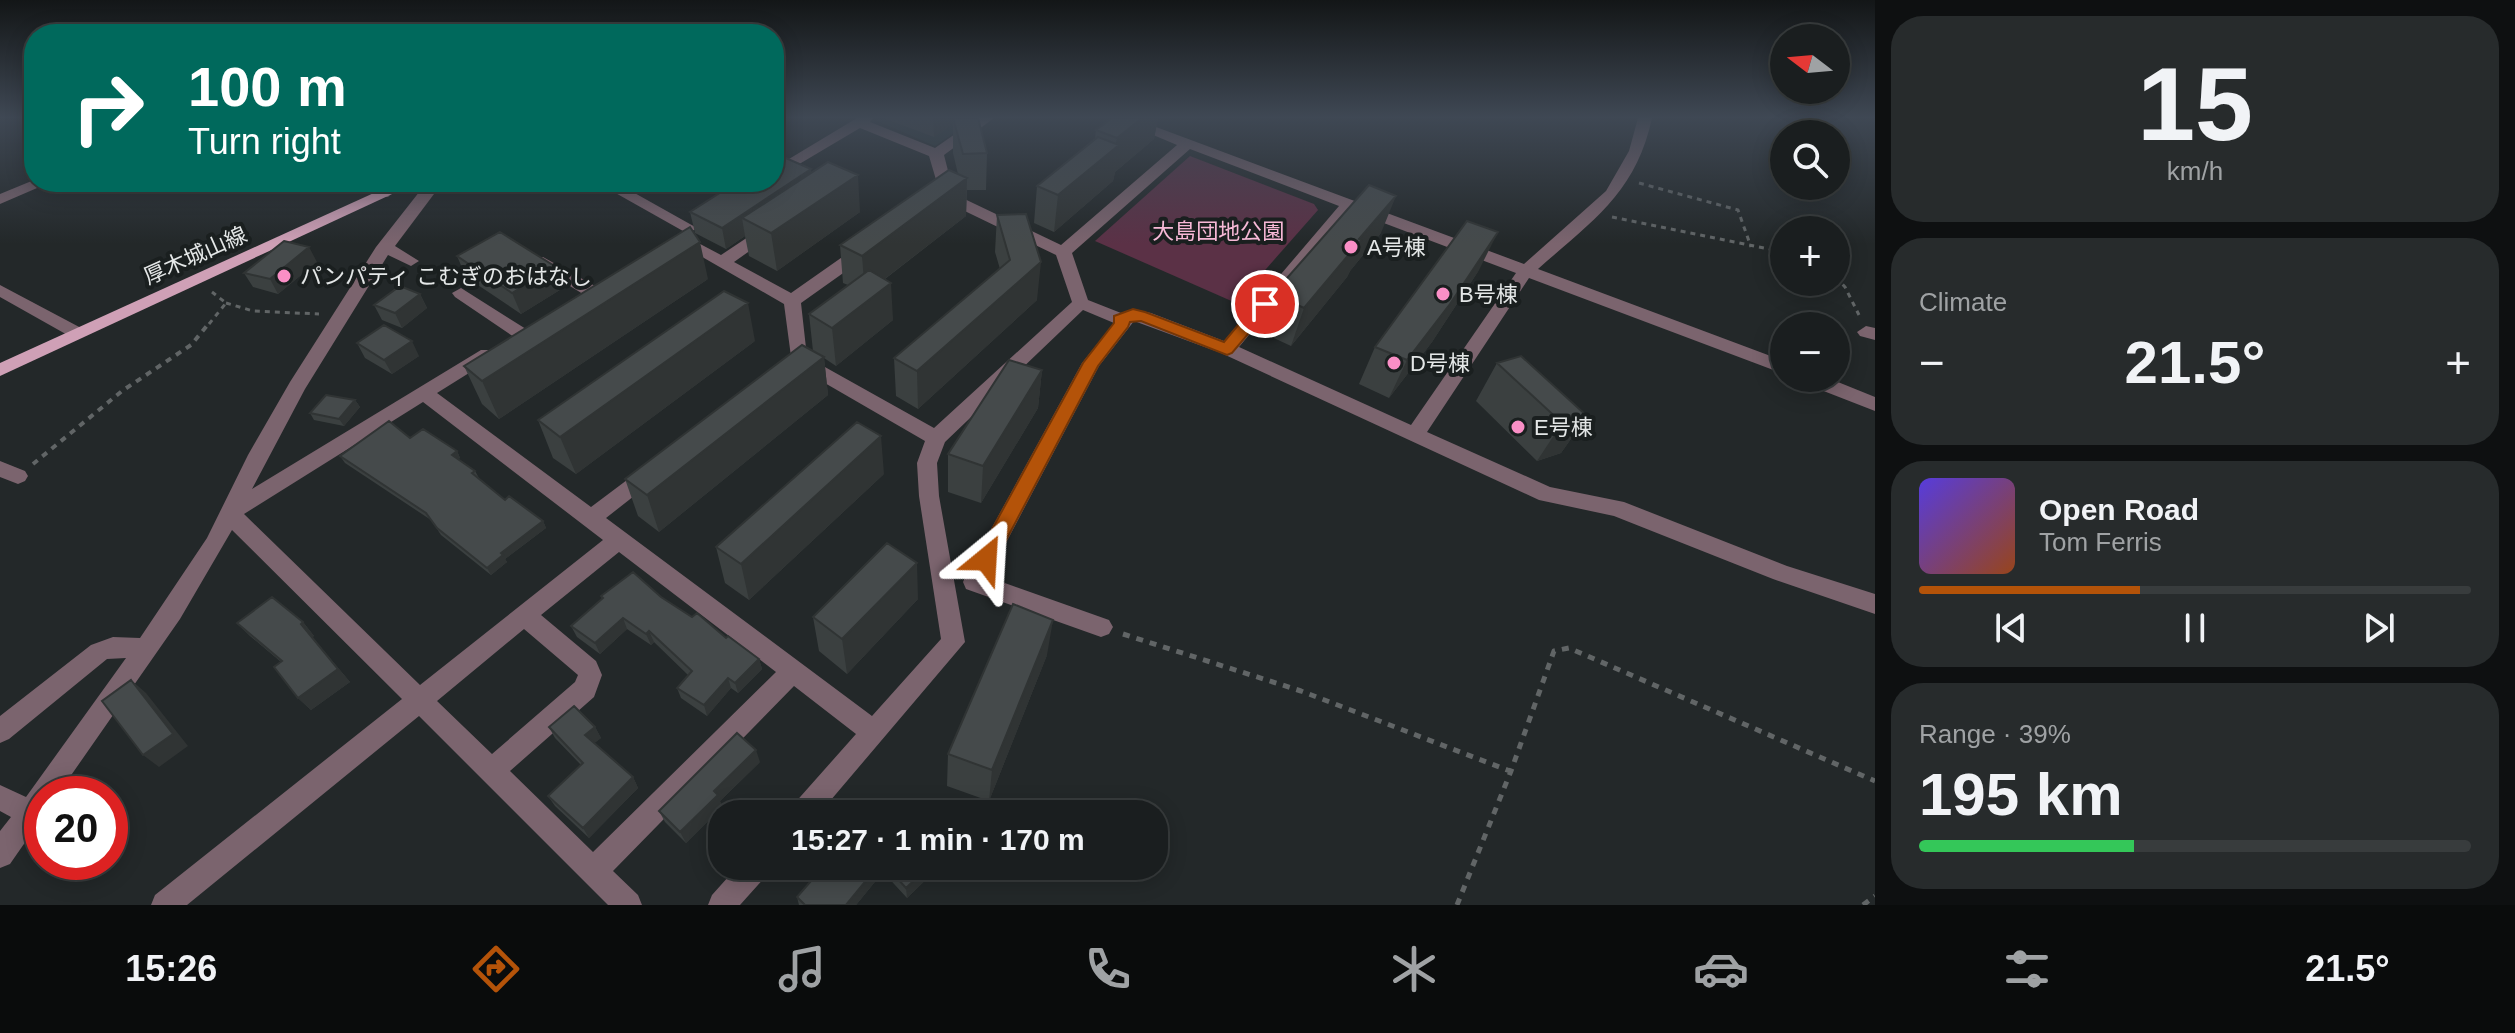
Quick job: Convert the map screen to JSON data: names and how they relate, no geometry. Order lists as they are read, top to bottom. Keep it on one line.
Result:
{"streets":{"main road":["厚木城山線"]},"parks":["大島団地公園"],"places":["A号棟","パンパティ こむぎのおはなし","B号棟","D号棟","E号棟"],"north":"left","page":{"tile":[["15","km/h"],"Climate",["Range · 39%","195 km"]],"map_buttons":["+","−"],"turn":["100 m","Turn right"],"heat":["−","21.5°","+"],"song":["Open Road","Tom Ferris"],"limit":"20","trip":"15:27 · 1 min · 170 m","tabs":["15:26","21.5°"]}}
